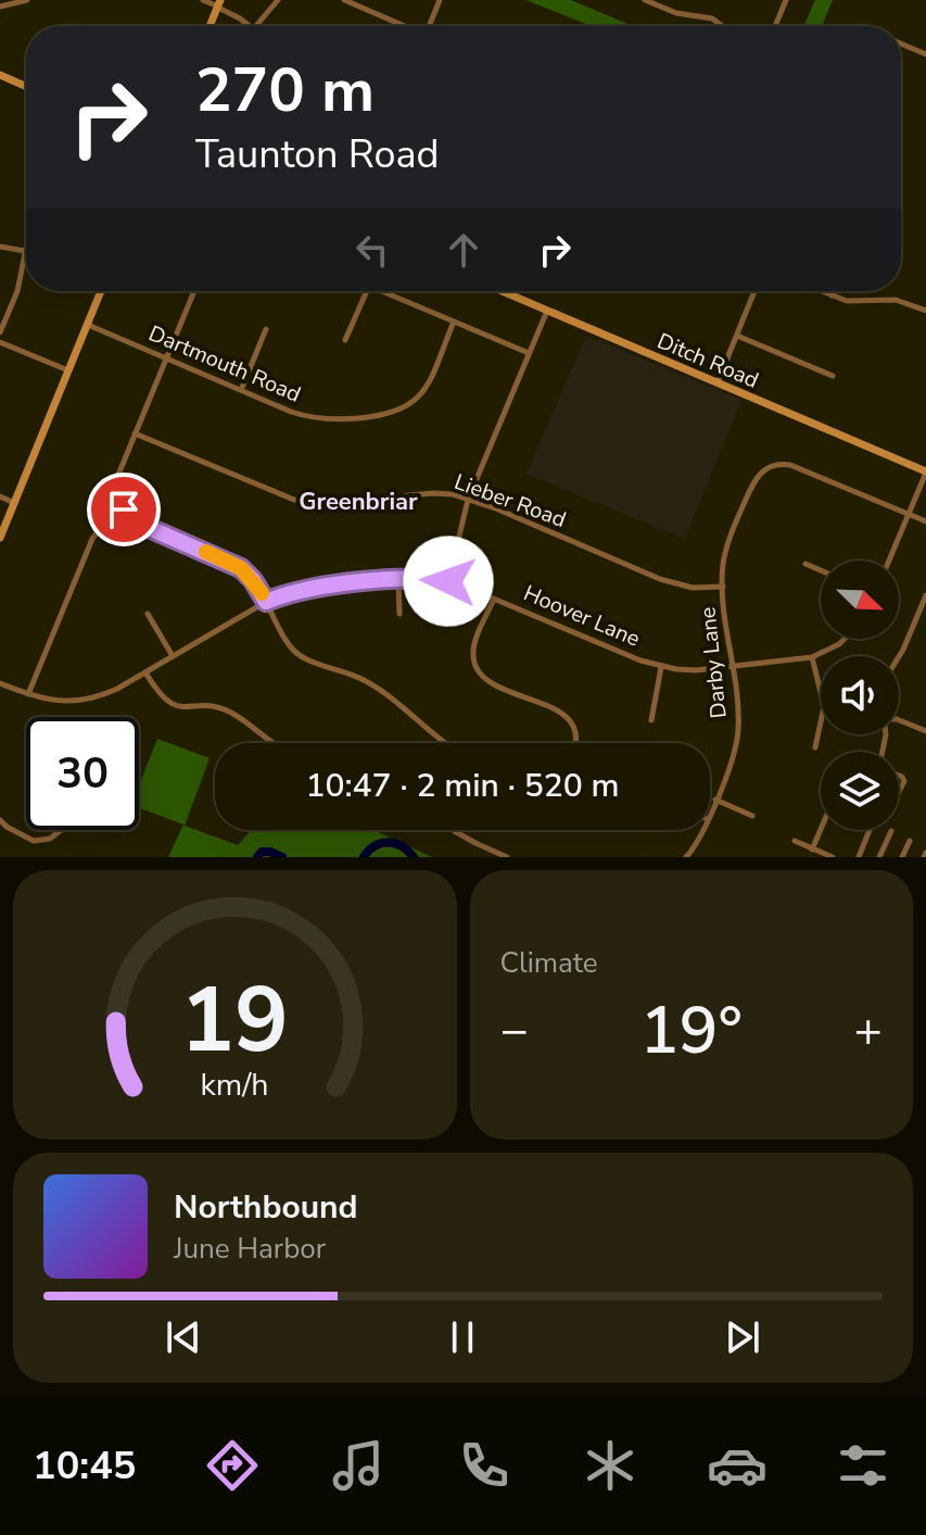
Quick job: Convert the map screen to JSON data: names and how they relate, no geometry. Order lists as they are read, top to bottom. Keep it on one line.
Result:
{"streets":{"main road":["Ditch Road"],"street":["Dartmouth Road","Lieber Road","Hoover Lane","Darby Lane"]},"crossings":[["Lieber Road","Darby Lane"],["Hoover Lane","Darby Lane"]],"districts":["Greenbriar"],"north":"bottom right","page":{"turn":["270 m","Taunton Road"],"limit":"30","trip":"10:47 · 2 min · 520 m","tile":"Climate","heat":["−","19°","+"],"song":["Northbound","June Harbor"],"tabs":"10:45","gauge":["19","km/h"]}}
